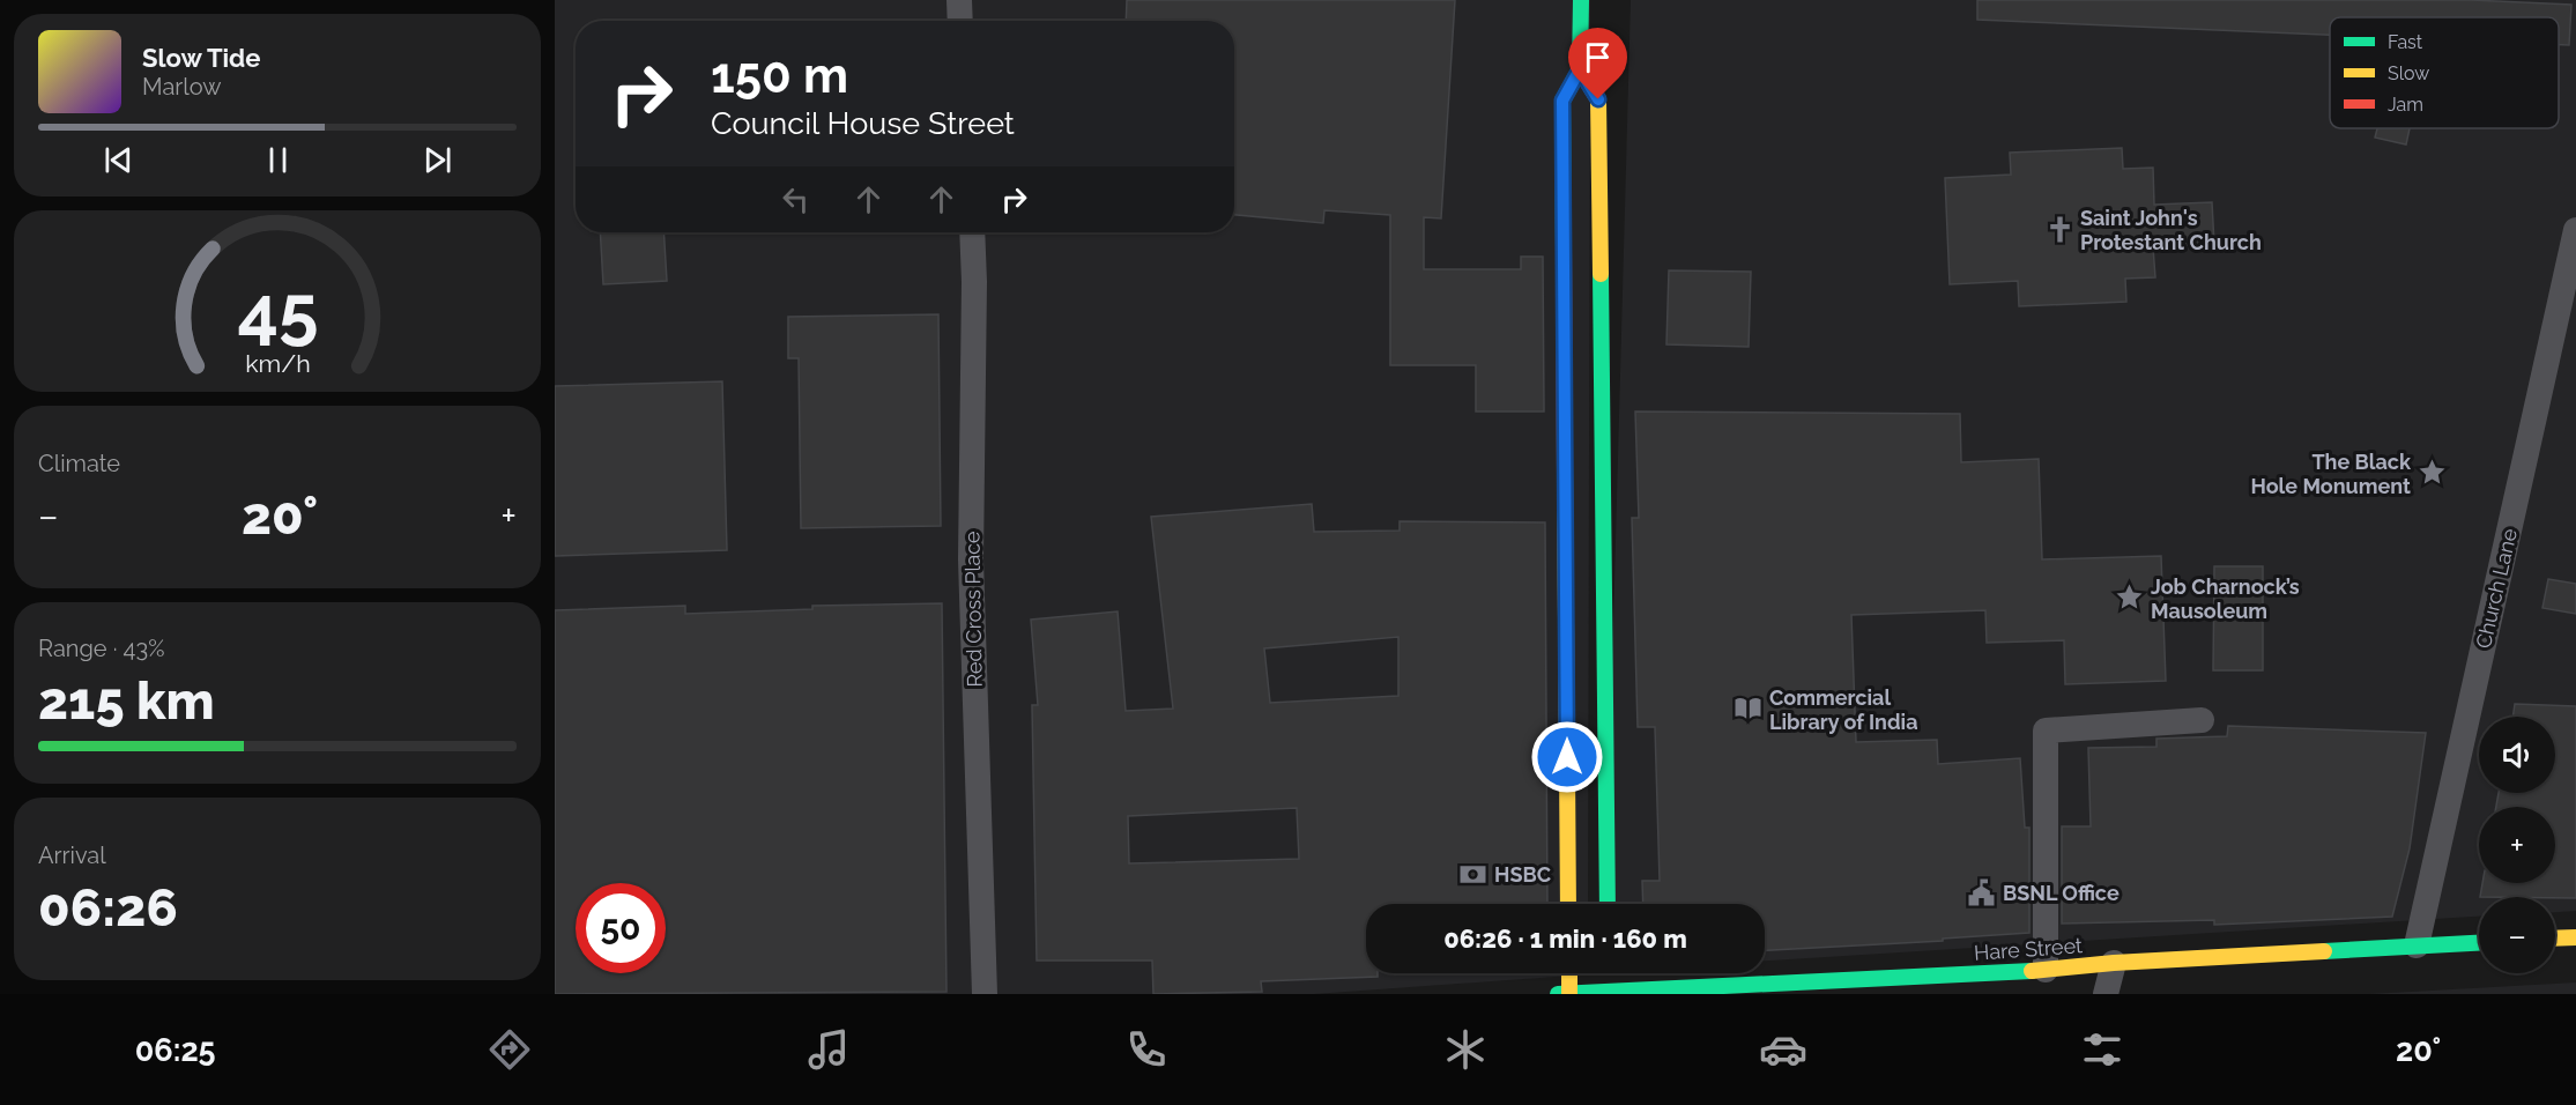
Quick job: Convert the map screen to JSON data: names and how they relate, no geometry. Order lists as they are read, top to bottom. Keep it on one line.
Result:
{"streets":{"main road":["Hare Street"],"street":["Church Lane","Red Cross Place"]},"crossings":[["Church Lane","Hare Street"]],"places":{"church":["Saint John's Protestant Church"],"place":["The Black Hole Monument","Job Charnock’s Mausoleum"],"library":["Commercial Library of India"],"bank":["HSBC"],"public building":["BSNL Office"]},"legend":["Fast","Slow","Jam"],"page":{"turn":["150 m","Council House Street"],"song":["Slow Tide","Marlow"],"tile":["Climate",["Range · 43%","215 km"],["Arrival","06:26"]],"heat":["−","20°","+"],"map_buttons":["+","−"],"limit":"50","trip":"06:26 · 1 min · 160 m","tabs":["06:25","20°"],"gauge":["45","km/h"]}}
